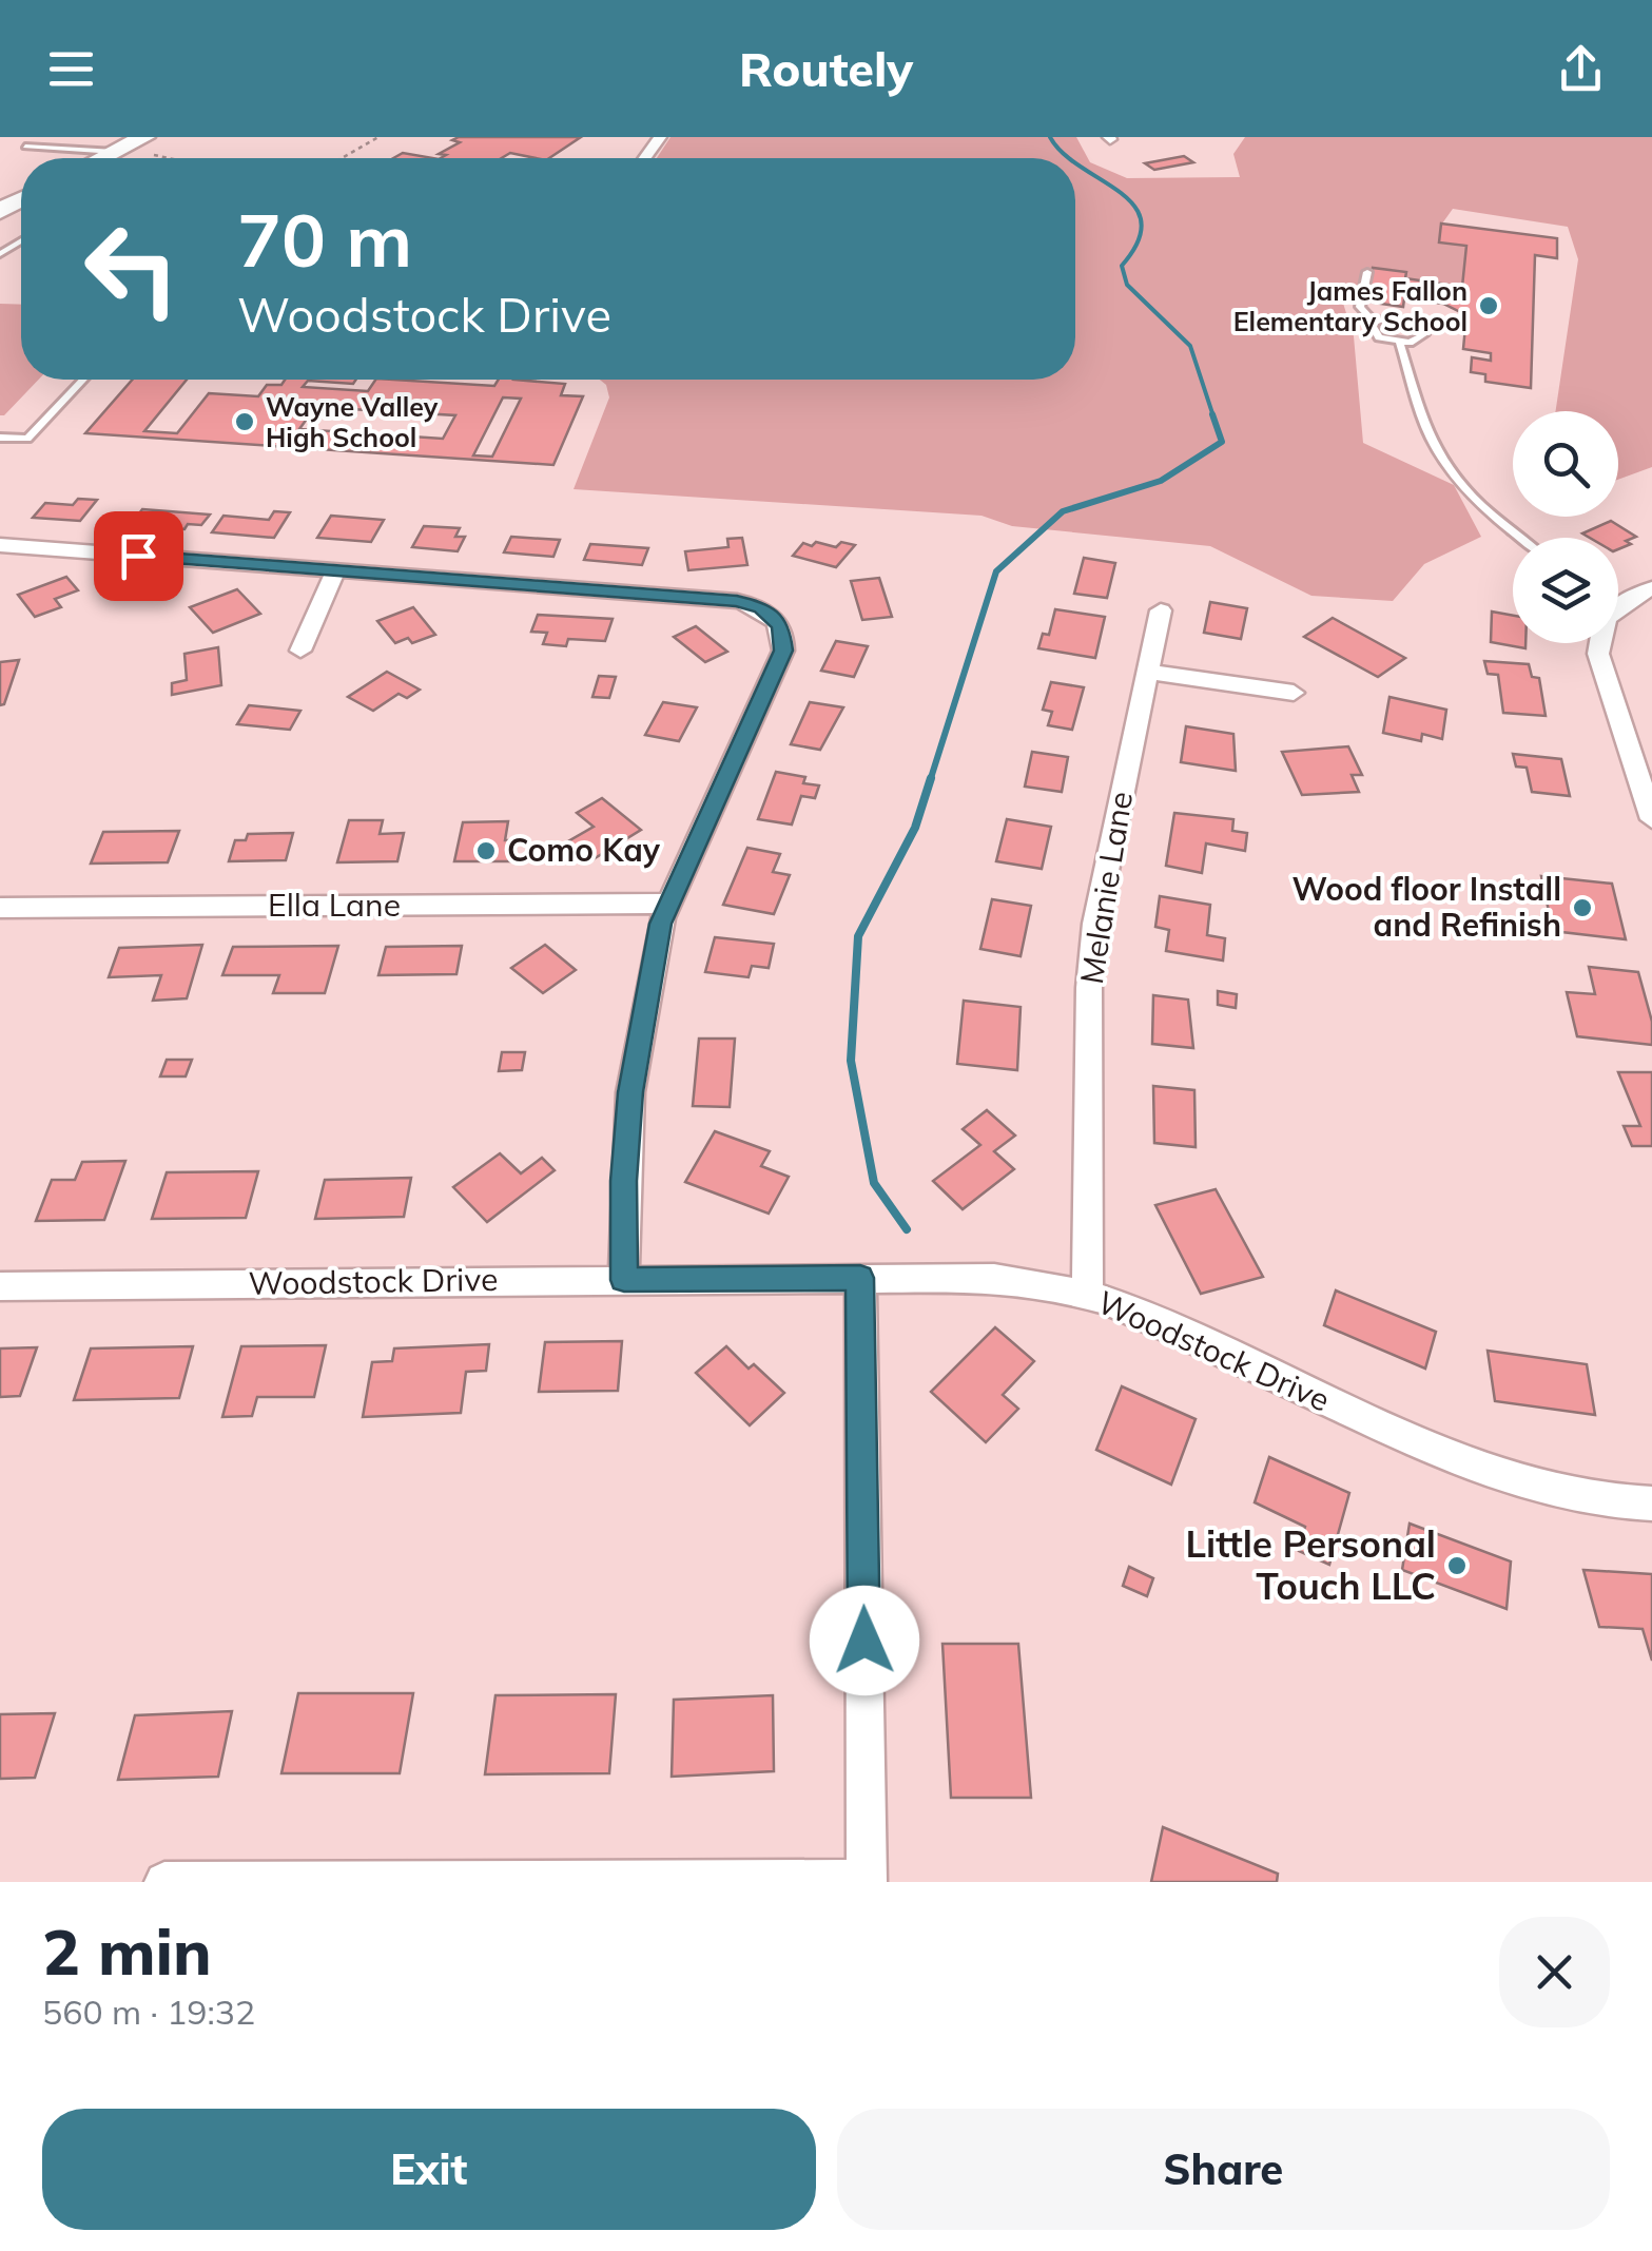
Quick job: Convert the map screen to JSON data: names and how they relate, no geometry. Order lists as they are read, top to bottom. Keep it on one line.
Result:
{"streets":{"street":["Melanie Lane","Ella Lane","Woodstock Drive"]},"crossings":[["Melanie Lane","Woodstock Drive"]],"places":["James Fallon Elementary School","Wayne Valley High School","Como Kay","Wood floor Install and Refinish","Little Personal Touch LLC"],"page":{"header":"Routely","turn":["70 m","Woodstock Drive"],"heading":["2 min","560 m · 19:32"],"buttons":["Exit","Share"]}}
